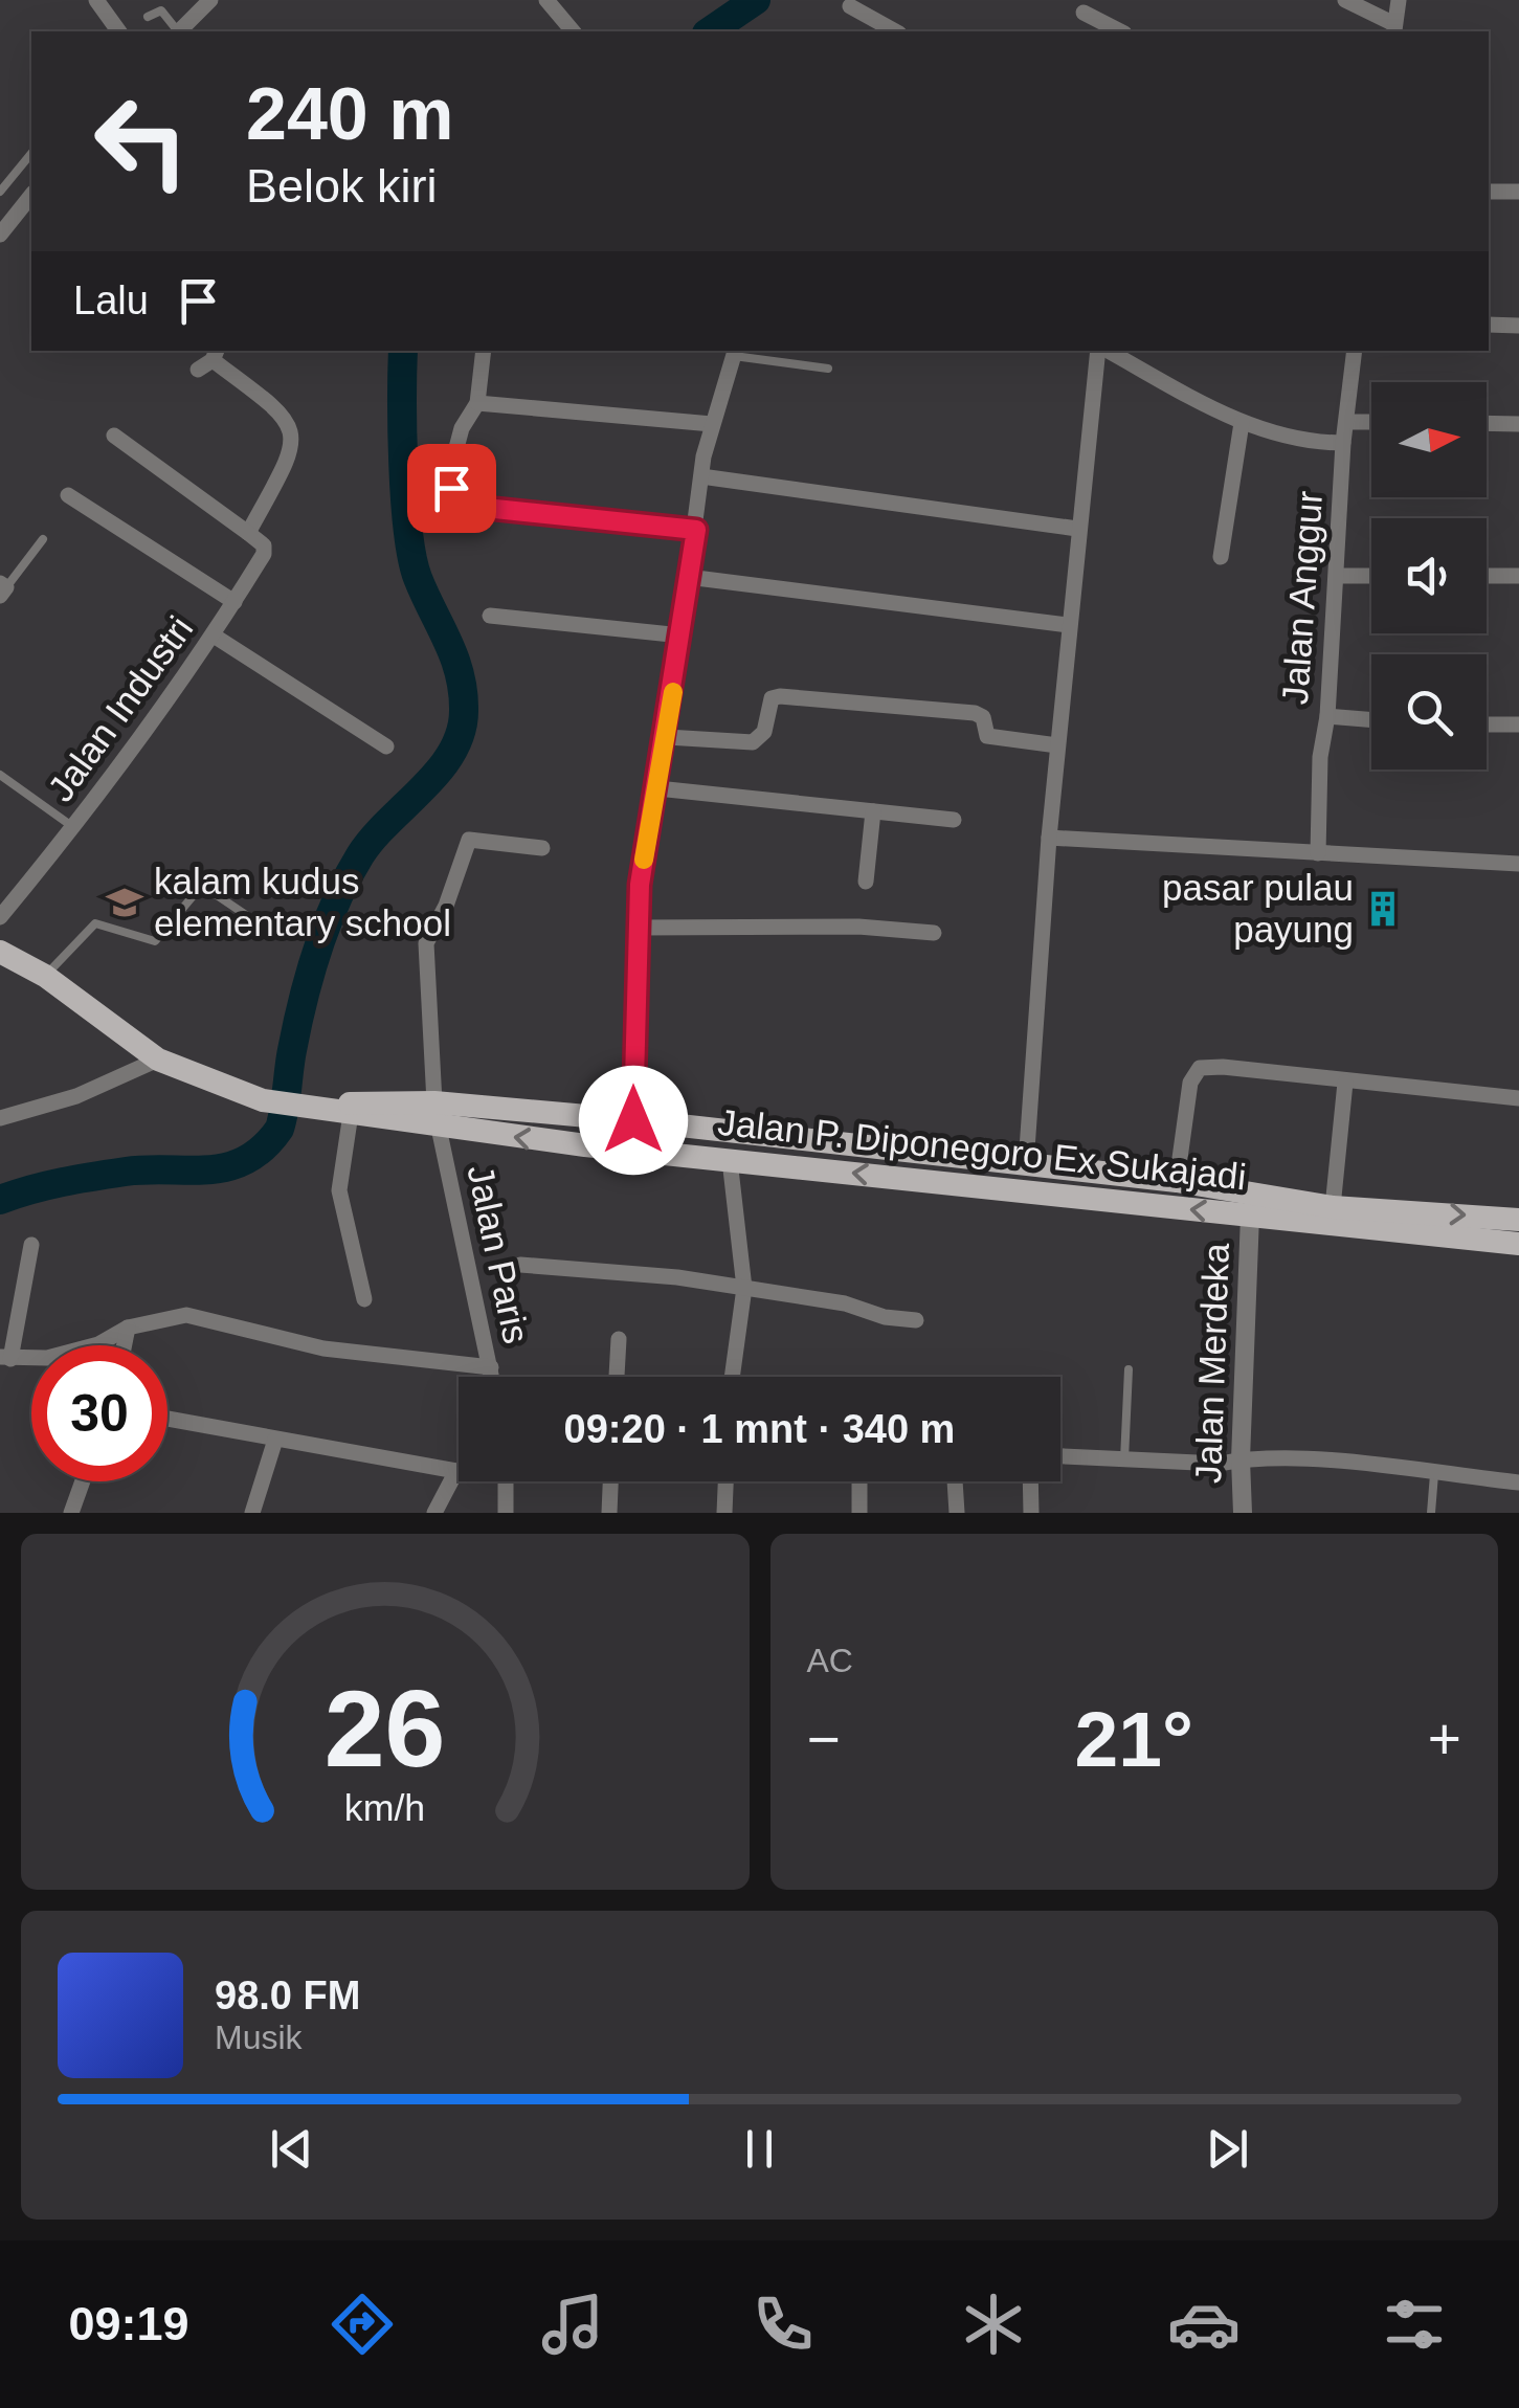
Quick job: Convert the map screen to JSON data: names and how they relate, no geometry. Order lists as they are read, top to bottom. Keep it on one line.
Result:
{"streets":{"main road":["Jalan P. Diponegoro Ex Sukajadi"],"street":["Jalan Anggur","Jalan Industri","Jalan Paris","Jalan Merdeka"]},"crossings":[["Jalan P. Diponegoro Ex Sukajadi","Jalan Paris"],["Jalan P. Diponegoro Ex Sukajadi","Jalan Merdeka"]],"places":{"school or university":["kalam kudus elementary school"],"building":["pasar pulau payung"]},"north":"right","page":{"turn":["240 m","Belok kiri"],"then":"Lalu","limit":"30","trip":"09:20 · 1 mnt · 340 m","tile":"AC","heat":["−","21°","+"],"song":["98.0 FM","Musik"],"tabs":"09:19","gauge":["26","km/h"]}}
